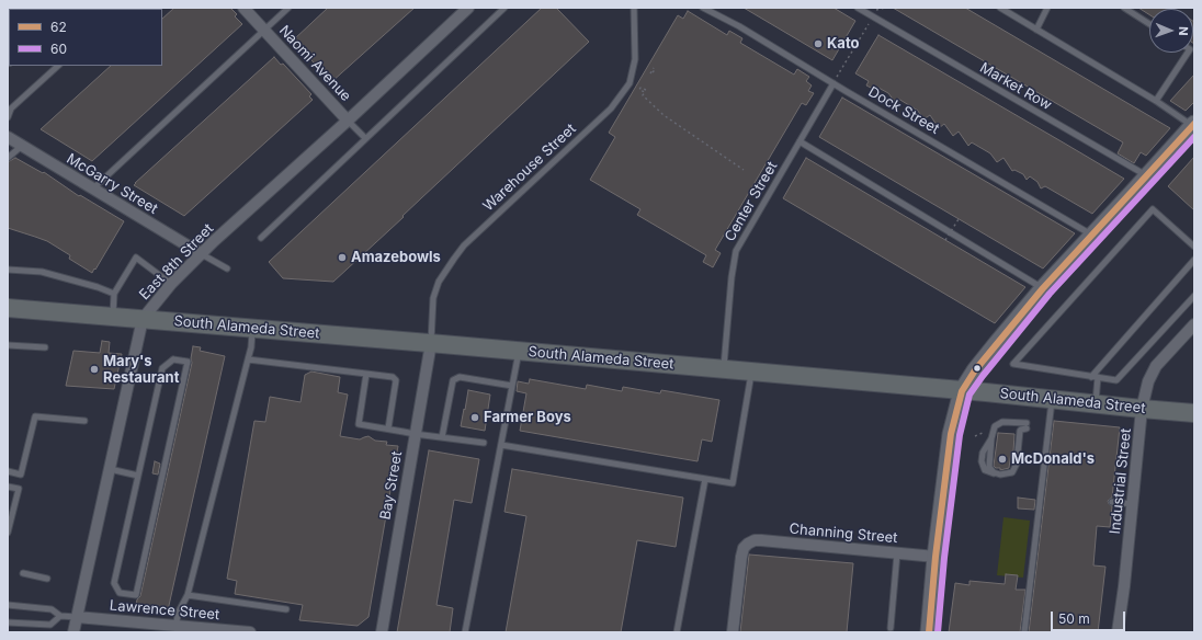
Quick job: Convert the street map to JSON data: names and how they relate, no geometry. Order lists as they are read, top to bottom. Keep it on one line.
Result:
{"streets":{"main road":["South Alameda Street"],"street":["Naomi Avenue","McGarry Street","East 8th Street","Industrial Street","Bay Street","Channing Street","Lawrence Street"],"lane":["Market Row","Dock Street","Warehouse Street","Center Street"]},"crossings":[["Naomi Avenue","East 8th Street"],["Dock Street","Center Street"],["Warehouse Street","South Alameda Street"],["Warehouse Street","Bay Street"],["McGarry Street","East 8th Street"],["Center Street","South Alameda Street"],["East 8th Street","South Alameda Street"],["East 8th Street","Lawrence Street"],["South Alameda Street","Industrial Street"],["South Alameda Street","Bay Street"]],"places":["Kato","Amazebowls","Mary's Restaurant","Farmer Boys","McDonald's"],"lines":["transit line 62","transit line 60"],"legend":["62","60"],"scale_bar":"50 m","north":"right"}
